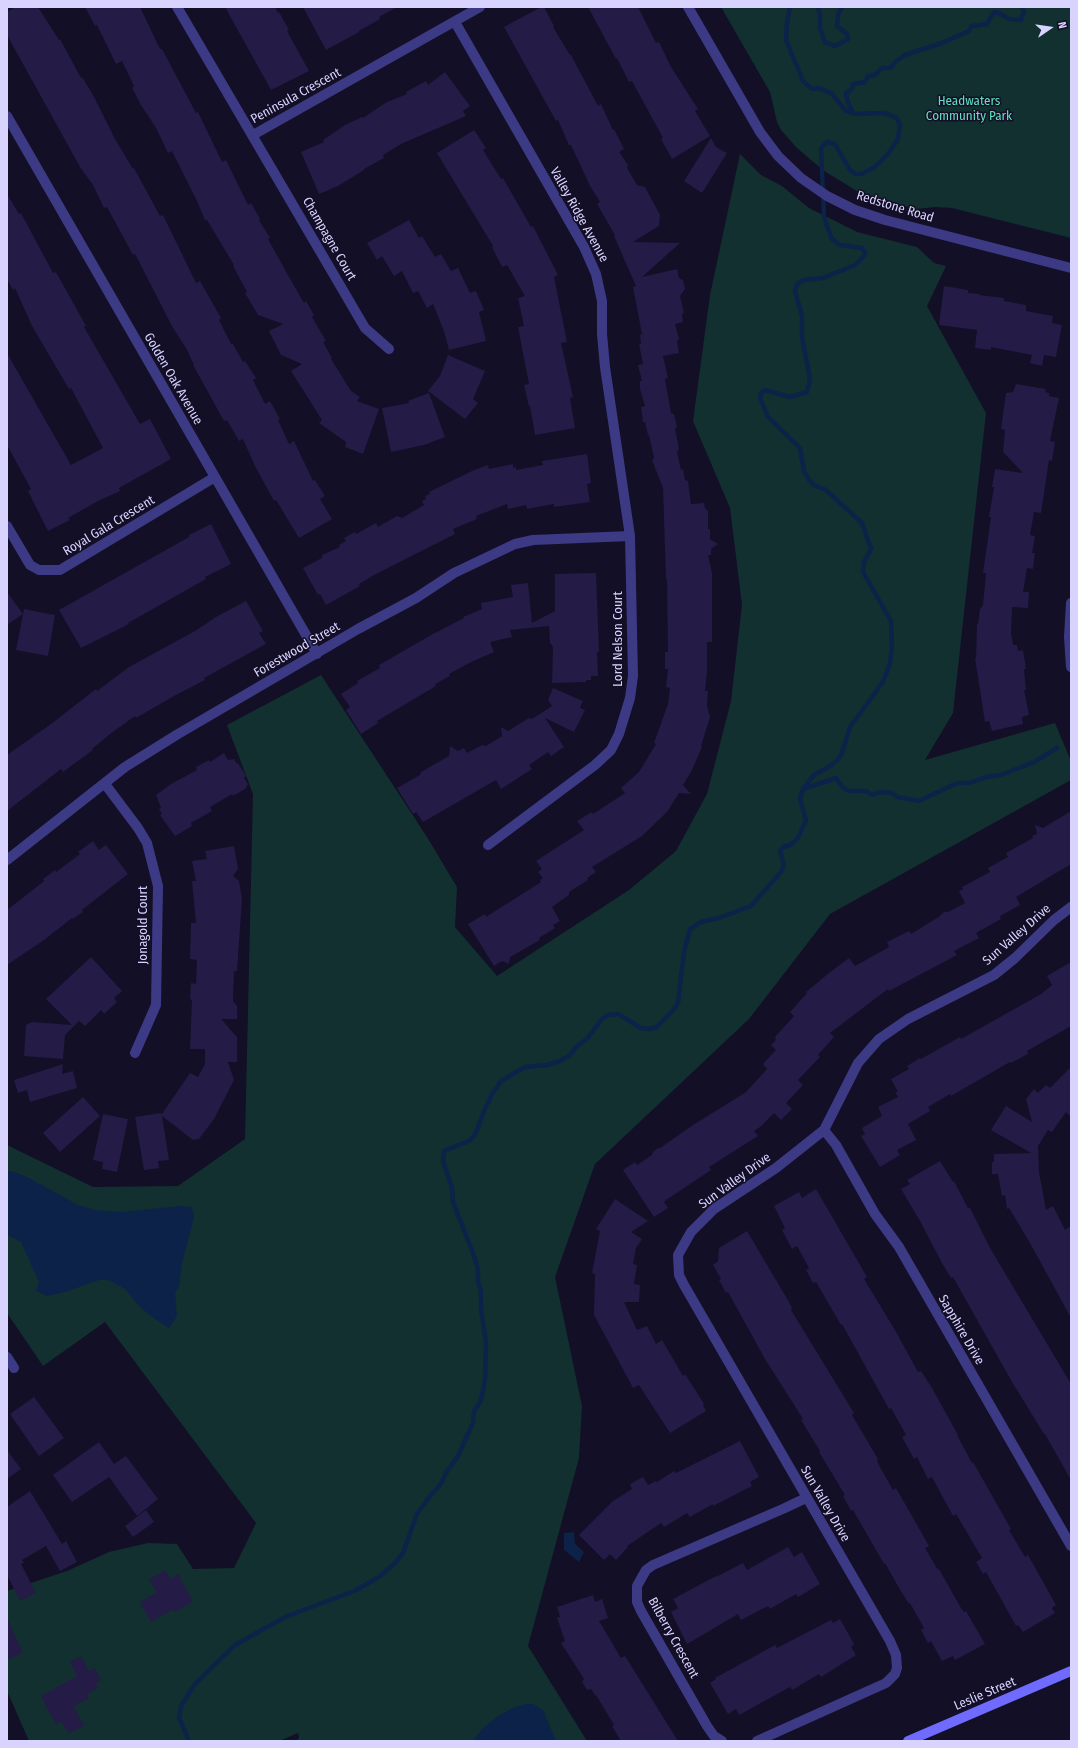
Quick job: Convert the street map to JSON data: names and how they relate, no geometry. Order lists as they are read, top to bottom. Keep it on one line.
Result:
{"streets":{"main road":["Leslie Street"],"street":["Peninsula Crescent","Redstone Road","Valley Ridge Avenue","Champagne Court","Golden Oak Avenue","Royal Gala Crescent","Lord Nelson Court","Forestwood Street","Jonagold Court","Sun Valley Drive","Sapphire Drive","Bilberry Crescent"]},"crossings":[["Peninsula Crescent","Valley Ridge Avenue"],["Peninsula Crescent","Champagne Court"],["Valley Ridge Avenue","Lord Nelson Court"],["Valley Ridge Avenue","Forestwood Street"],["Golden Oak Avenue","Royal Gala Crescent"],["Golden Oak Avenue","Forestwood Street"],["Lord Nelson Court","Forestwood Street"],["Forestwood Street","Jonagold Court"],["Sun Valley Drive","Sapphire Drive"],["Sun Valley Drive","Bilberry Crescent"]],"parks":["Headwaters Community Park"],"north":"right"}
